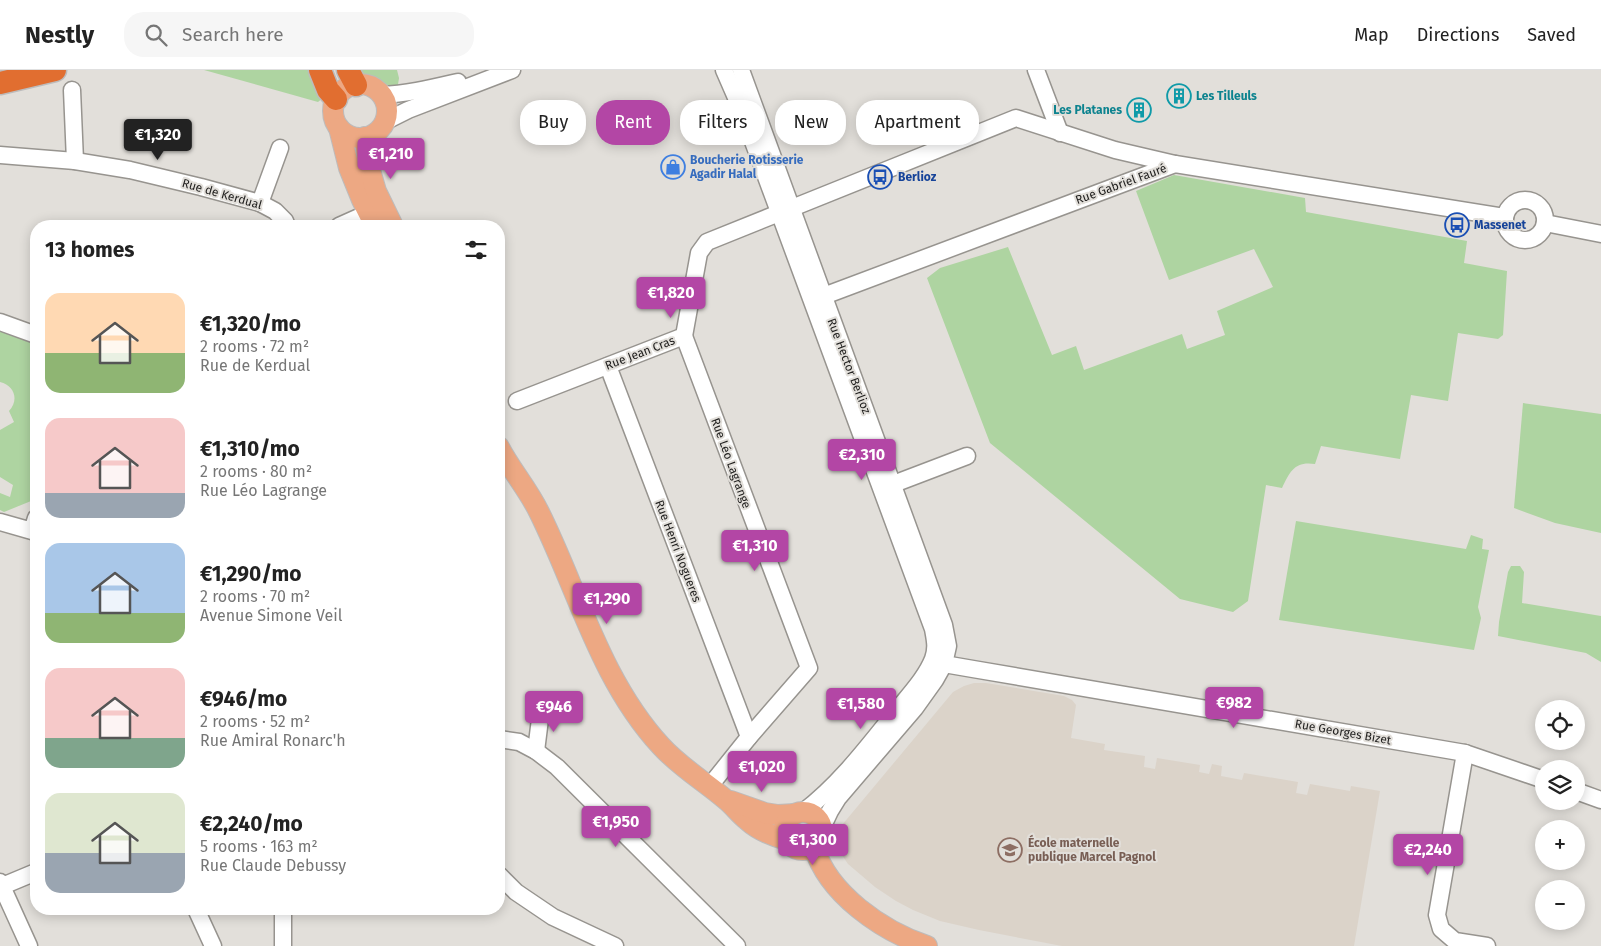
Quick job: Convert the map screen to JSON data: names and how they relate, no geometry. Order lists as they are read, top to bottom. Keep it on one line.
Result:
{"streets":{"street":["Rue Gabriel Fauré","Rue de Kerdual","Rue Jean Cras","Rue Hector Berlioz","Rue Léo Lagrange","Rue Henri Nogueres","Rue Georges Bizet"]},"crossings":[["Rue Gabriel Fauré","Rue Jean Cras"],["Rue Gabriel Fauré","Rue Hector Berlioz"],["Rue Jean Cras","Rue Hector Berlioz"],["Rue Jean Cras","Rue Léo Lagrange"],["Rue Jean Cras","Rue Henri Nogueres"],["Rue Hector Berlioz","Rue Georges Bizet"],["Rue Léo Lagrange","Rue Henri Nogueres"]],"places":{"building":["Les Tilleuls","Les Platanes"],"shop":["Boucherie Rotisserie Agadir Halal"],"bus stop":["Berlioz","Massenet"],"school or university":["École maternelle publique Marcel Pagnol"]},"page":{"header":"Nestly","search":"Search here","nav":["Map","Directions","Saved"],"chip":["Buy","Rent","Filters","New","Apartment"],"price":["€1,320","€1,210","€1,820","€2,310","€1,310","€1,290","€982","€1,580","€946","€1,020","€1,950","€1,300","€2,240"],"heading":"13 homes","list":[{"name":"€1,320/mo","note":"2 rooms · 72 m² · Rue de Kerdual"},{"name":"€1,310/mo","note":"2 rooms · 80 m² · Rue Léo Lagrange"},{"name":"€1,290/mo","note":"2 rooms · 70 m² · Avenue Simone Veil"},{"name":"€946/mo","note":"2 rooms · 52 m² · Rue Amiral Ronarc'h"},{"name":"€2,240/mo","note":"5 rooms · 163 m² · Rue Claude Debussy"}],"map_buttons":["+","−"]}}
